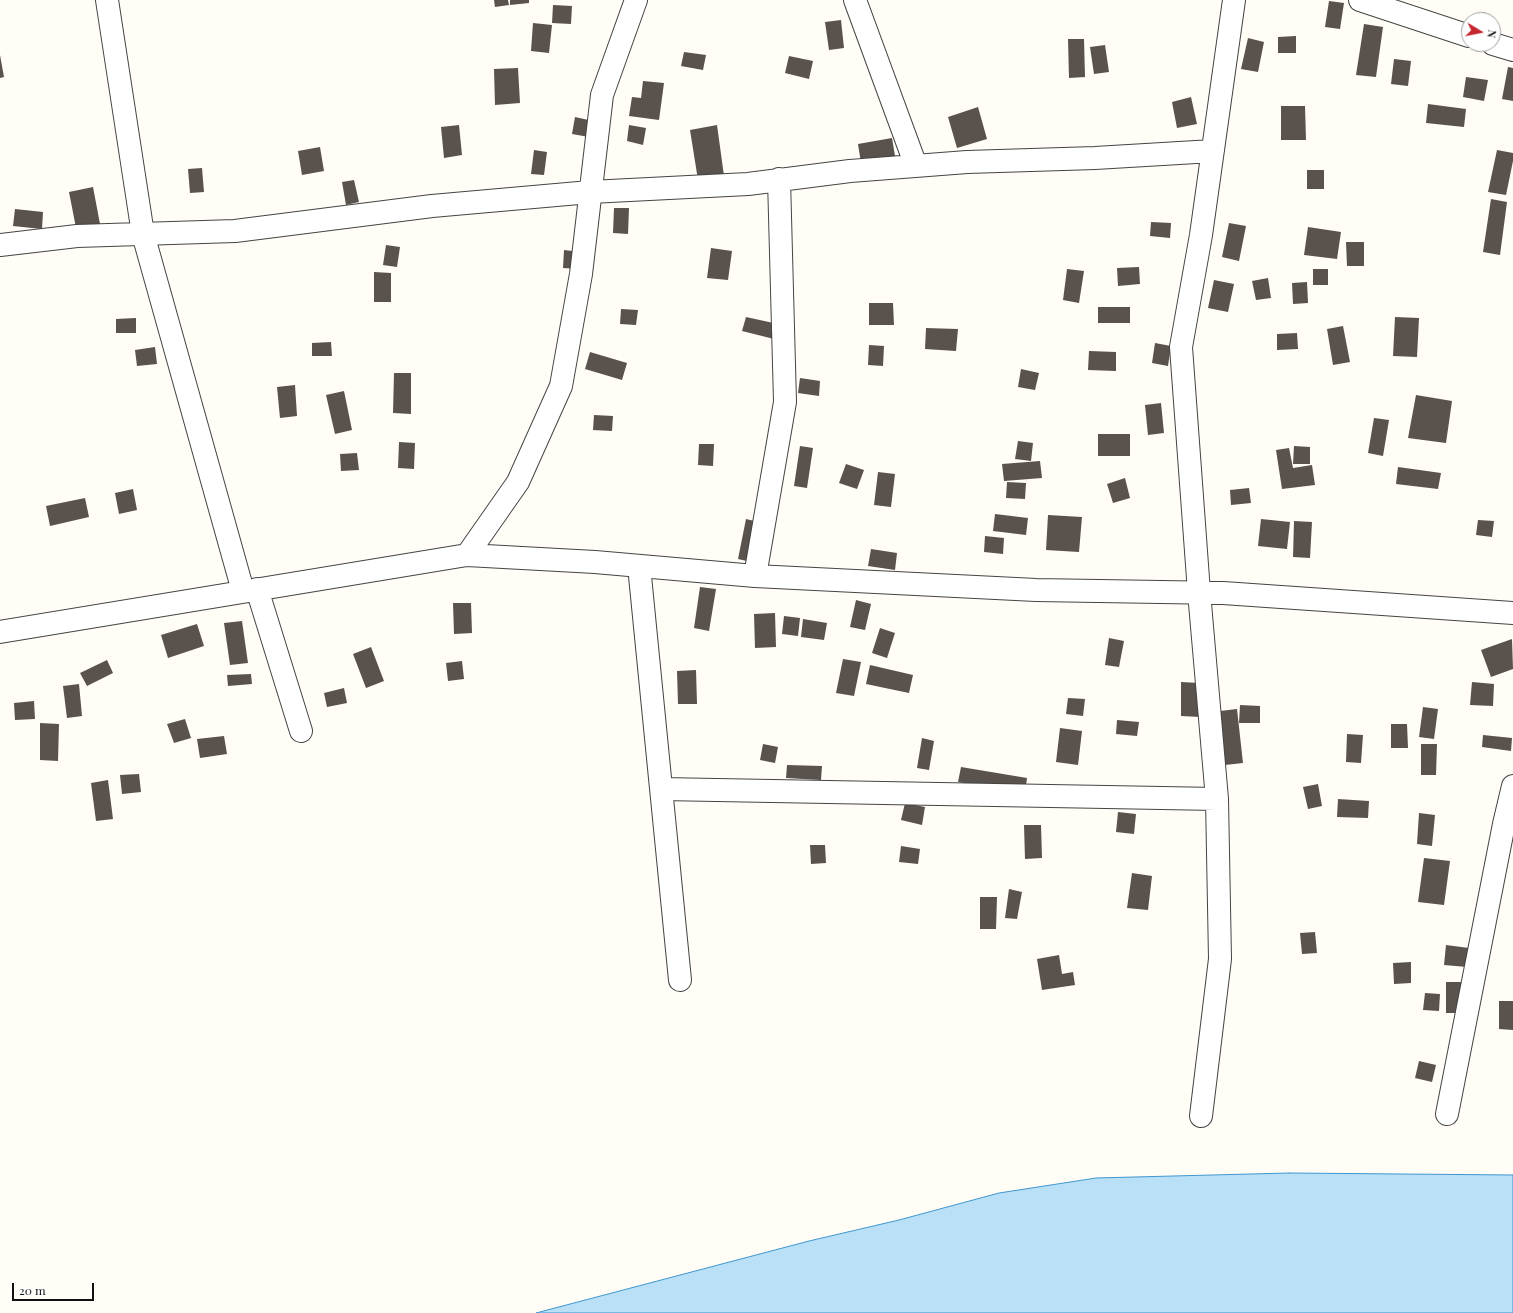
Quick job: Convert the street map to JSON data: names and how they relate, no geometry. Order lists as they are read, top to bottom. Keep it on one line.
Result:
{"scale_bar":"20 m","north":"right"}
